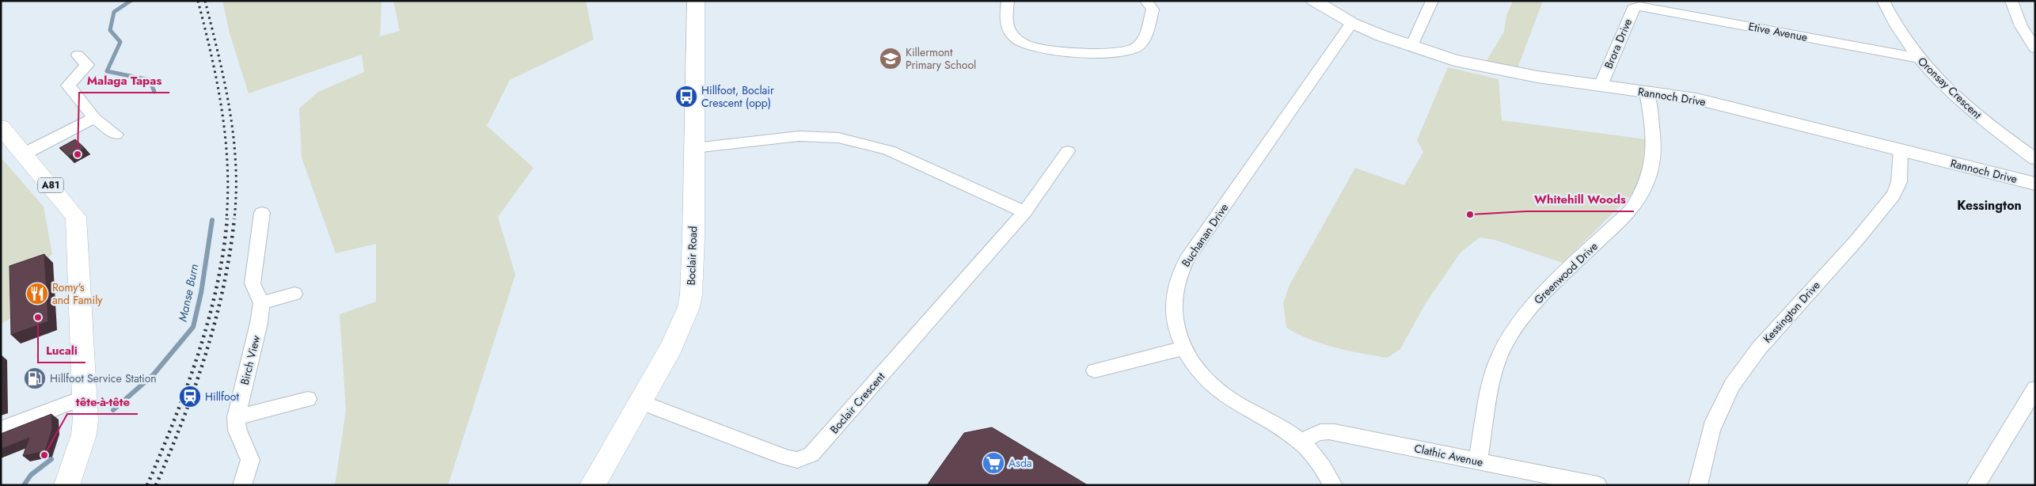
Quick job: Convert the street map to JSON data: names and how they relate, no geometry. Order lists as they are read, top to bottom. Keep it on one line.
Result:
{"streets":{"main road":["A81","Boclair Road"],"street":["Etive Avenue","Brora Drive","Oronsay Crescent","Rannoch Drive","Buchanan Drive","Greenwood Drive","Kessington Drive","Birch View","Boclair Crescent","Clathic Avenue"]},"crossings":[["Etive Avenue","Brora Drive"],["Etive Avenue","Oronsay Crescent"],["Brora Drive","Rannoch Drive"],["Rannoch Drive","Buchanan Drive"],["Rannoch Drive","Greenwood Drive"],["Rannoch Drive","Kessington Drive"],["Buchanan Drive","Clathic Avenue"],["Boclair Road","Boclair Crescent"],["Greenwood Drive","Clathic Avenue"]],"districts":["Kessington"],"water":["Manse Burn"],"places":{"school or university":["Killermont Primary School"],"bus stop":["Hillfoot, Boclair Crescent (opp)"],"other":["Malaga Tapas","Whitehill Woods","Lucali","tête-à-tête"],"restaurant":["Romy's and Family"],"fuel station":["Hillfoot Service Station"],"station":["Hillfoot"],"supermarket":["Asda"]}}
